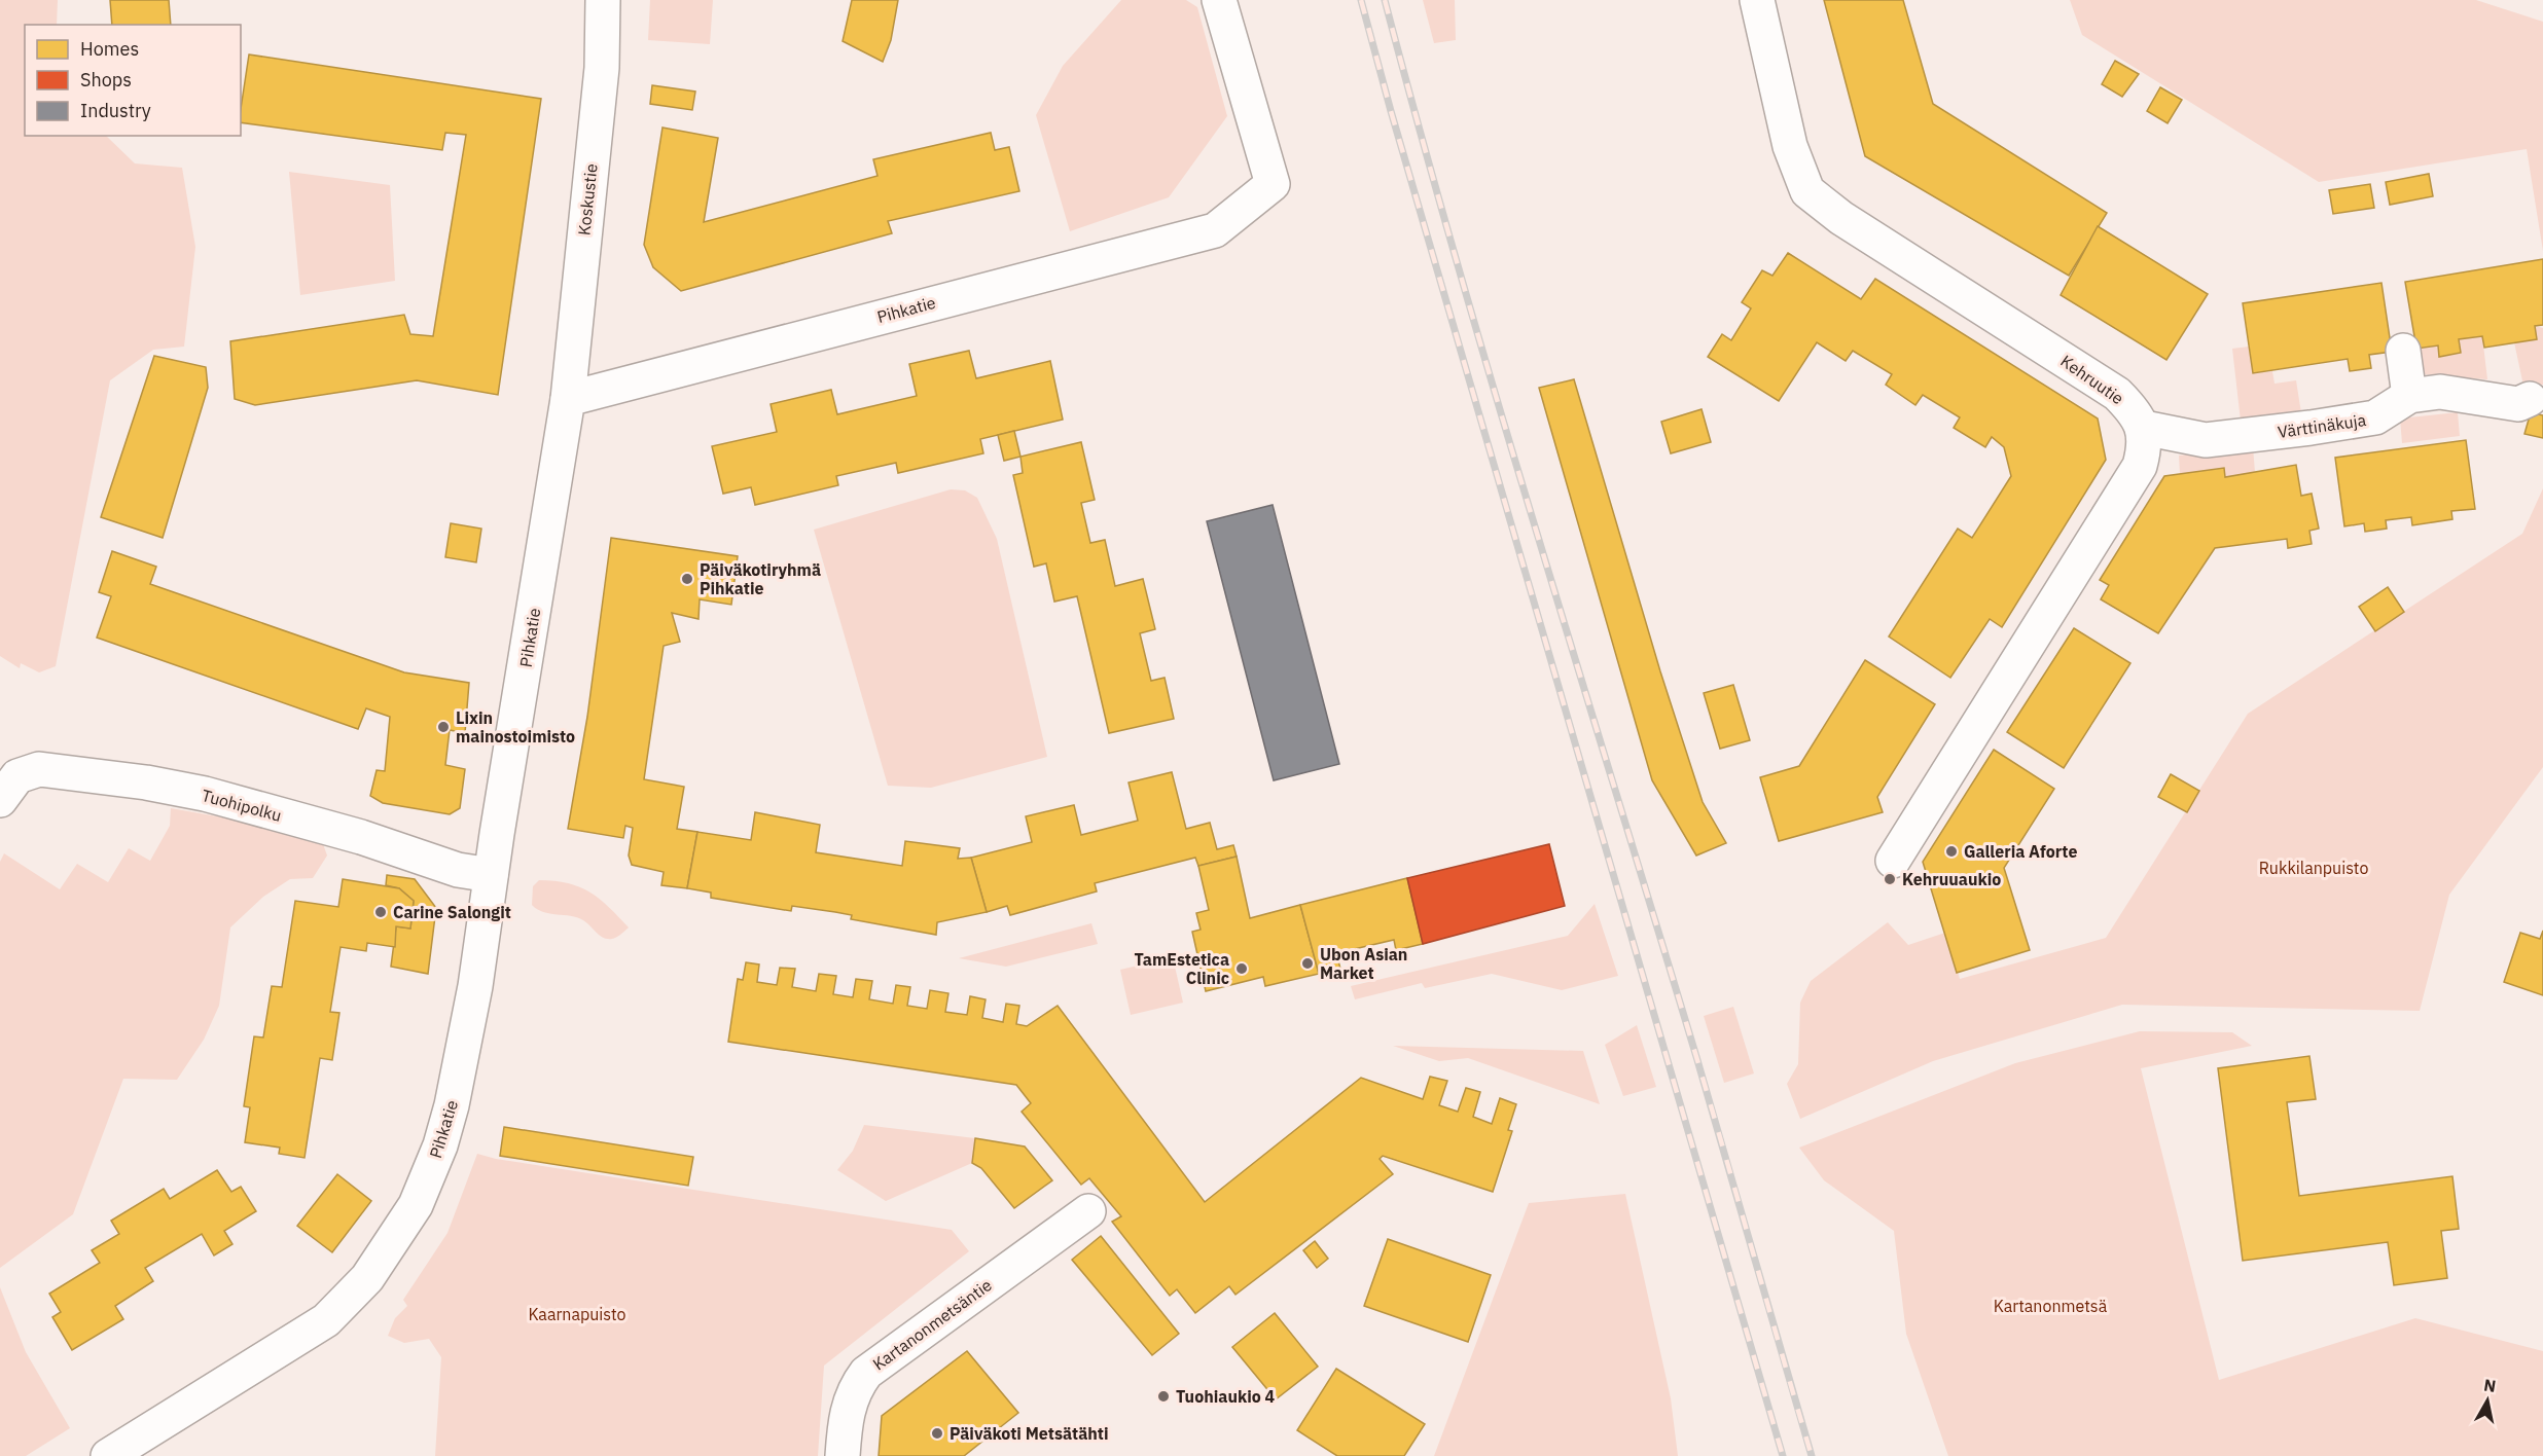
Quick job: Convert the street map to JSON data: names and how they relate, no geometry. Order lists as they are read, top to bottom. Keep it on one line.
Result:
{"streets":{"street":["Koskustie","Pihkatie","Kehruutie","Värttinäkuja","Tuohipolku","Kartanonmetsäntie"]},"crossings":[["Koskustie","Pihkatie"],["Pihkatie","Tuohipolku"],["Kehruutie","Värttinäkuja"]],"parks":["Rukkilanpuisto","Kartanonmetsä","Kaarnapuisto"],"places":["Päiväkotiryhmä Pihkatie","Lixin mainostoimisto","Galleria Aforte","Kehruuaukio","Carine Salongit","Ubon Asian Market","TamEstetica Clinic","Tuohiaukio 4","Päiväkoti Metsätähti"],"legend":["Homes","Shops","Industry"],"north":"top"}
